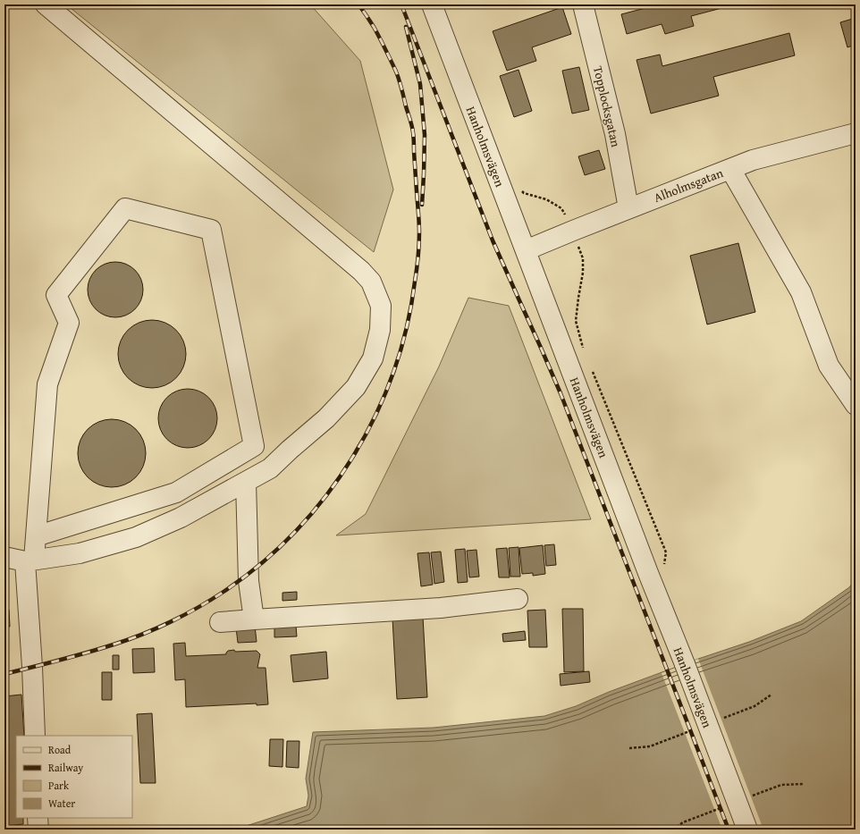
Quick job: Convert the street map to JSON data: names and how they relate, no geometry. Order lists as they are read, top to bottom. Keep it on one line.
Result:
{"streets":{"street":["Topplocksgatan","Hanholmsvägen","Alholmsgatan"]},"crossings":[["Topplocksgatan","Alholmsgatan"],["Hanholmsvägen","Alholmsgatan"]],"legend":["Road","Railway","Park","Water"]}
